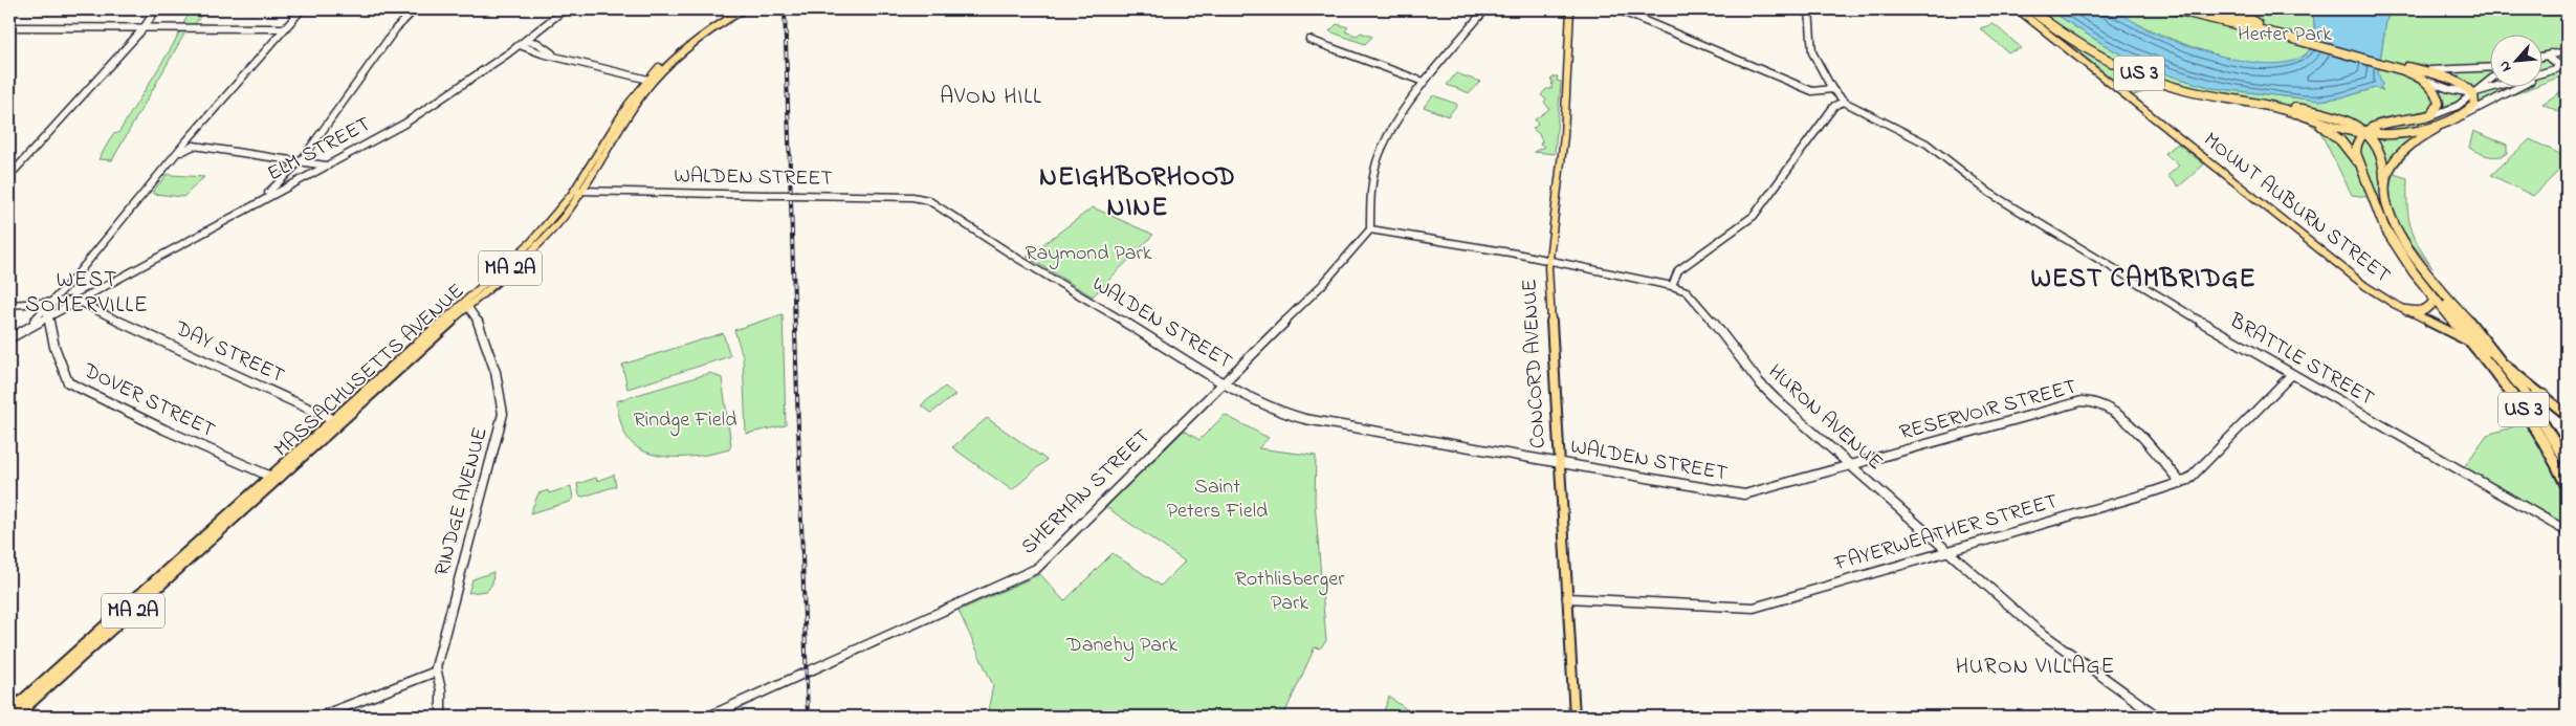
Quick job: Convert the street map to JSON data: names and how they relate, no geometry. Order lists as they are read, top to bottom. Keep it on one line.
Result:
{"streets":{"highway":["US 3"],"main road":["MOUNT AUBURN STREET","MA 2A","CONCORD AVENUE","MASSACHUSETTS AVENUE"],"street":["ELM STREET","WALDEN STREET","DAY STREET","BRATTLE STREET","DOVER STREET","RESERVOIR STREET","HURON AVENUE","SHERMAN STREET","RINDGE AVENUE","FAYERWEATHER STREET"]},"crossings":[["US 3","MOUNT AUBURN STREET"],["ELM STREET","DAY STREET"],["ELM STREET","DOVER STREET"],["WALDEN STREET","CONCORD AVENUE"],["WALDEN STREET","MASSACHUSETTS AVENUE"],["WALDEN STREET","RESERVOIR STREET"],["WALDEN STREET","SHERMAN STREET"],["DAY STREET","MASSACHUSETTS AVENUE"],["BRATTLE STREET","FAYERWEATHER STREET"],["CONCORD AVENUE","HURON AVENUE"],["CONCORD AVENUE","FAYERWEATHER STREET"],["MASSACHUSETTS AVENUE","DOVER STREET"],["MASSACHUSETTS AVENUE","RINDGE AVENUE"],["RESERVOIR STREET","HURON AVENUE"],["RESERVOIR STREET","FAYERWEATHER STREET"],["HURON AVENUE","SHERMAN STREET"],["HURON AVENUE","FAYERWEATHER STREET"]],"districts":["AVON HILL","NEIGHBORHOOD NINE","WEST CAMBRIDGE","WEST SOMERVILLE","HURON VILLAGE"],"parks":["Herter Park","Raymond Park","Rindge Field","Saint Peters Field","Rothlisberger Park","Danehy Park"],"north":"bottom left"}
